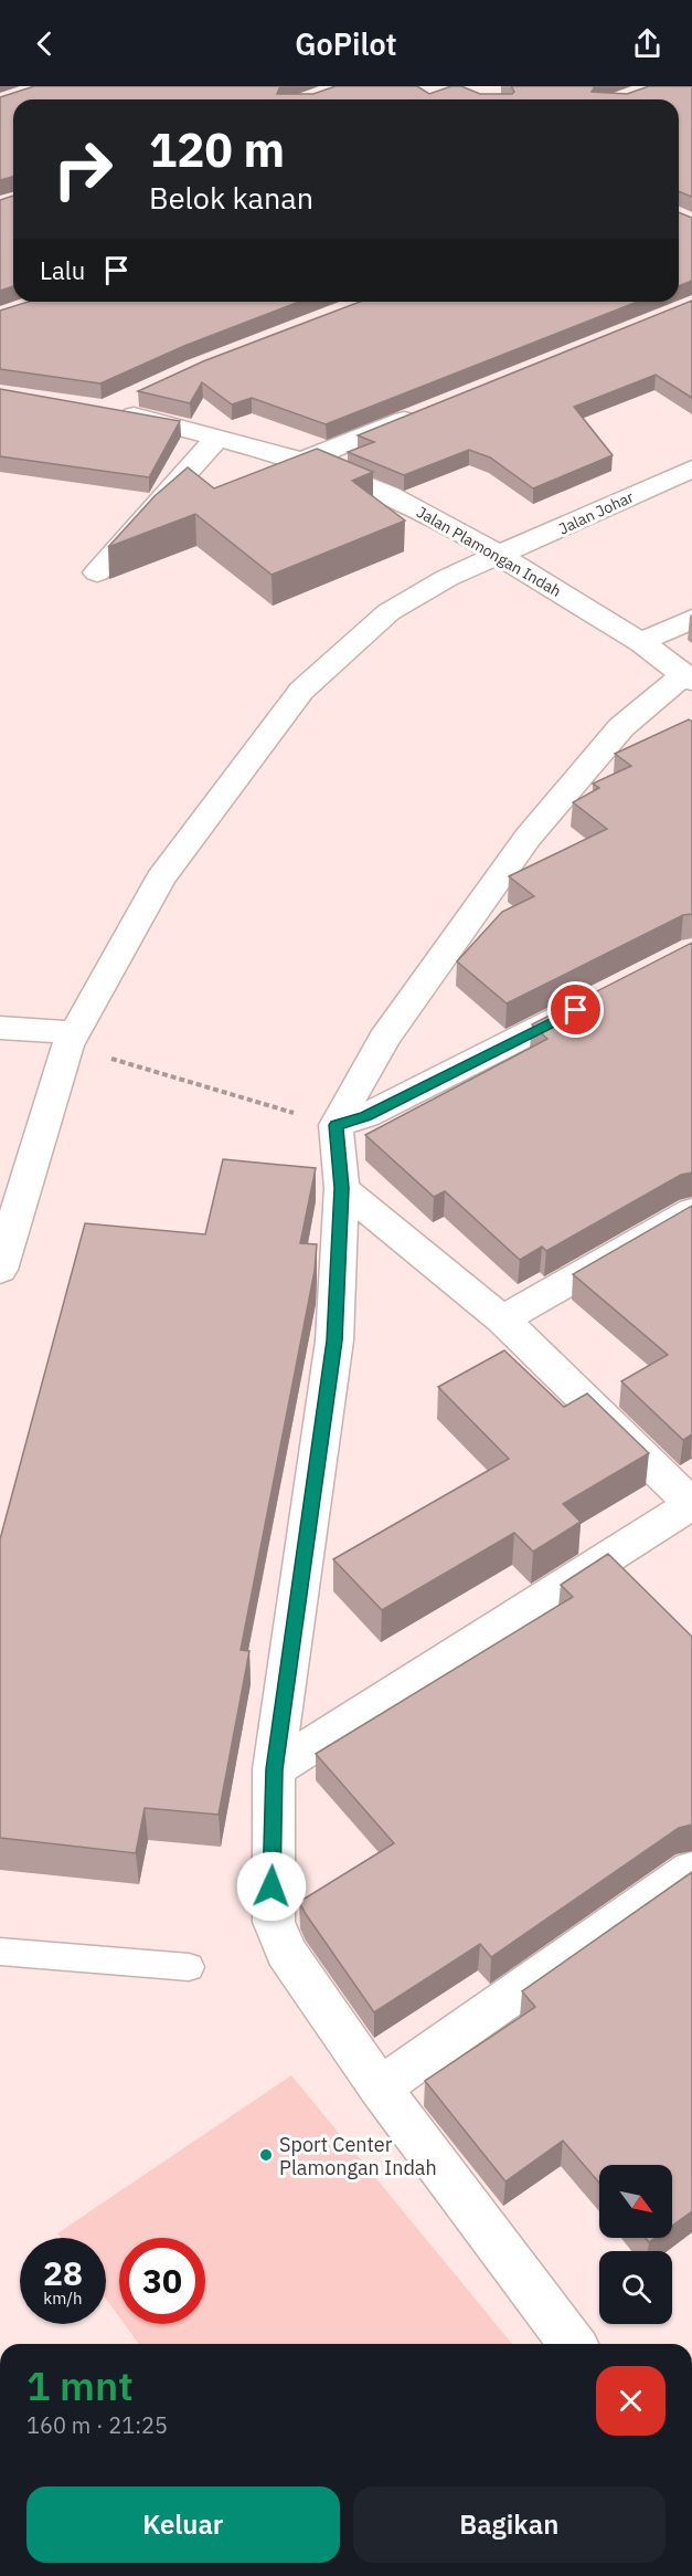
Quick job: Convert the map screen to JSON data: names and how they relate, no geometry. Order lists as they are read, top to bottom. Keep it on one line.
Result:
{"streets":{"street":["Jalan Johar","Jalan Plamongan Indah"]},"crossings":[["Jalan Johar","Jalan Plamongan Indah"]],"places":["Sport Center Plamongan Indah"],"north":"bottom right","page":{"header":"GoPilot","turn":["120 m","Belok kanan"],"then":"Lalu","speed":"28 km/h","limit":"30","heading":["1 mnt","160 m · 21:25"],"buttons":["Keluar","Bagikan"]}}
